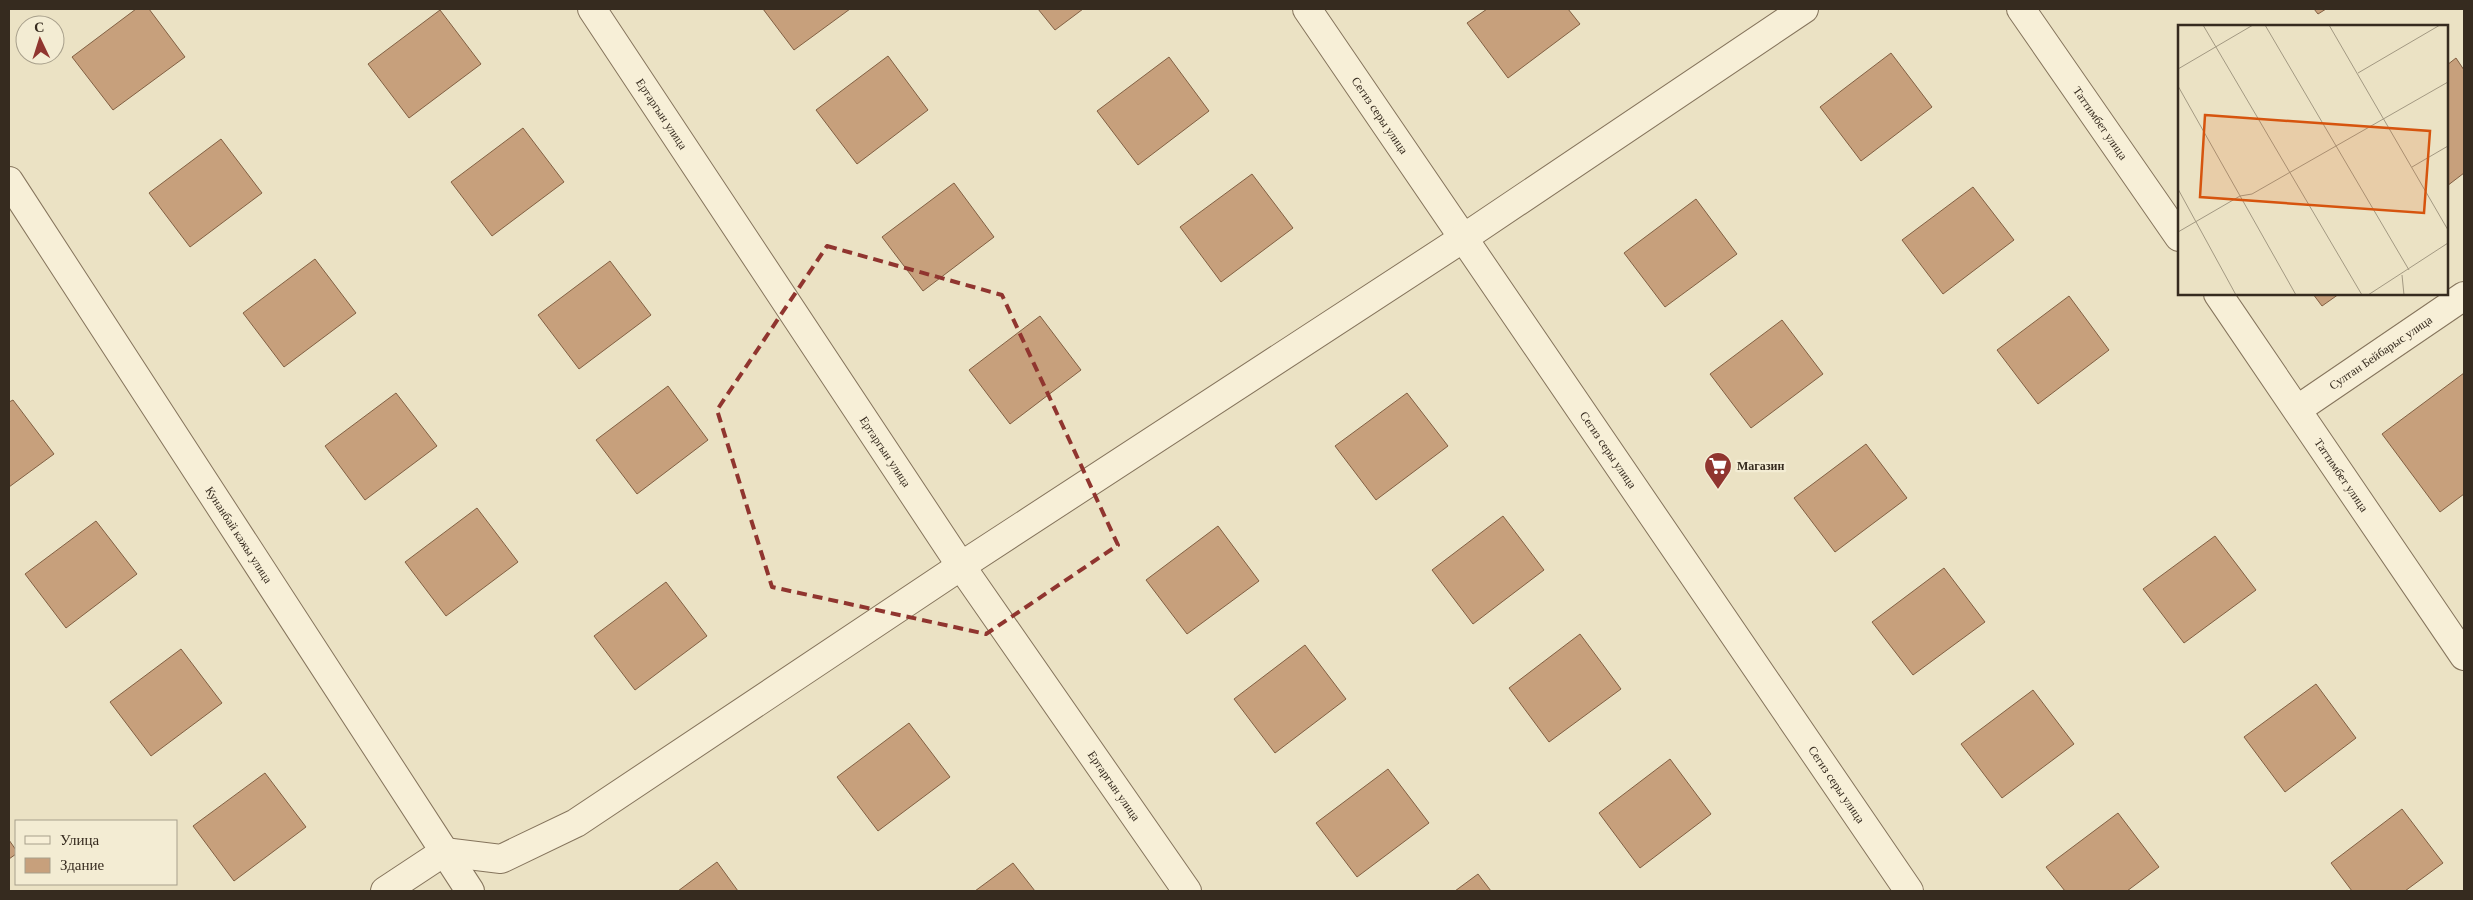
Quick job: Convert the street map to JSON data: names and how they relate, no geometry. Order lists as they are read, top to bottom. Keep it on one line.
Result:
{"streets":{"street":["Ертаргын улица","Сегиз серы улица","Таттимбет улица","Султан Бейбарыс улица","Кунанбай кажы улица"]},"crossings":[["Таттимбет улица","Султан Бейбарыс улица"]],"places":{"supermarket":["Магазин"]},"legend":["Улица","Здание"],"north":"top"}
